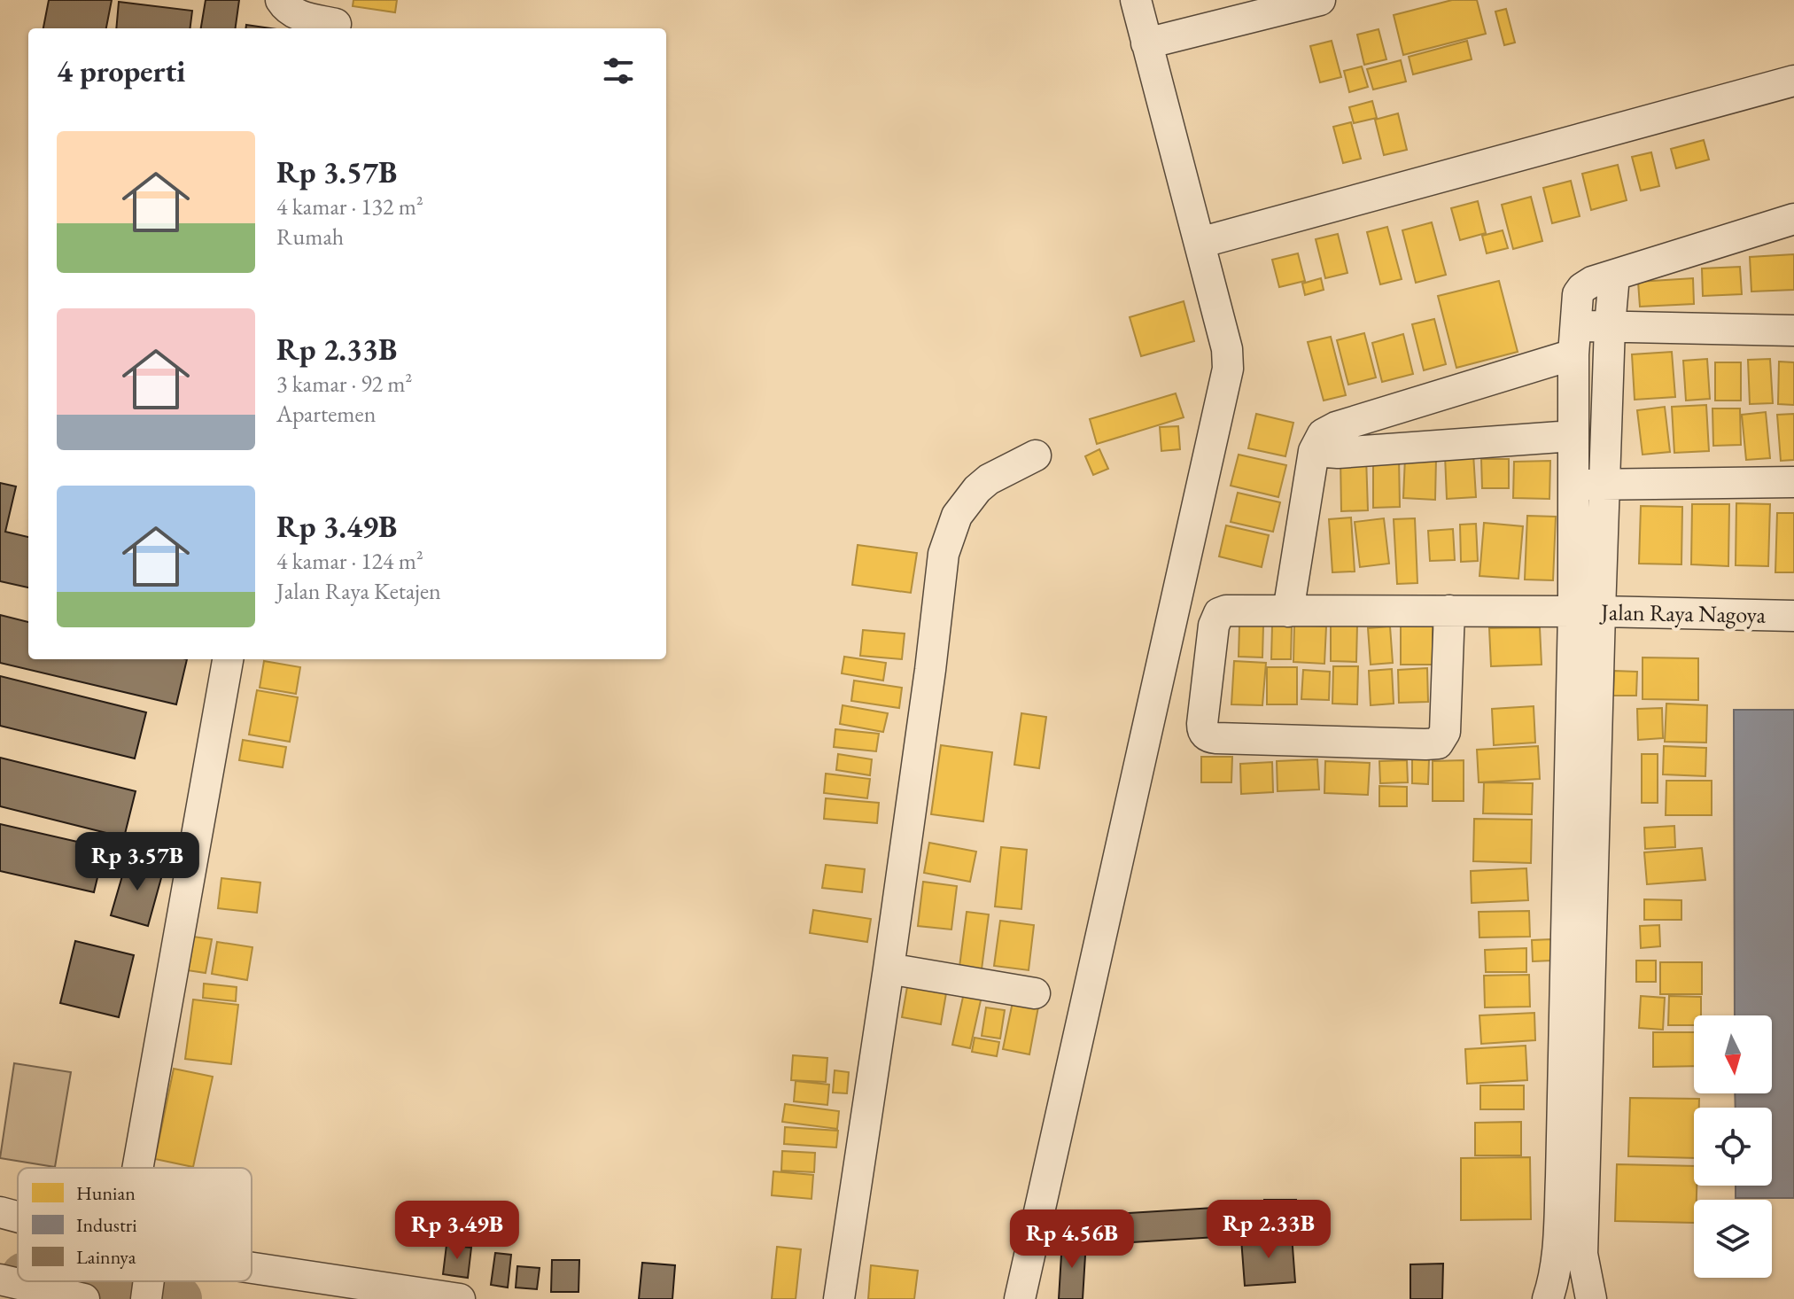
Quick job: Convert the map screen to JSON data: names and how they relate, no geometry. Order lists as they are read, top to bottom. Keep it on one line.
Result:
{"streets":{"street":["Jalan Raya Nagoya"]},"legend":["Hunian","Industri","Lainnya"],"north":"bottom","page":{"heading":"4 properti","list":[{"name":"Rp 3.57B","note":"4 kamar · 132 m² · Rumah"},{"name":"Rp 2.33B","note":"3 kamar · 92 m² · Apartemen"},{"name":"Rp 3.49B","note":"4 kamar · 124 m² · Jalan Raya Ketajen"}],"price":["Rp 3.57B","Rp 2.33B","Rp 3.49B","Rp 4.56B"]}}
